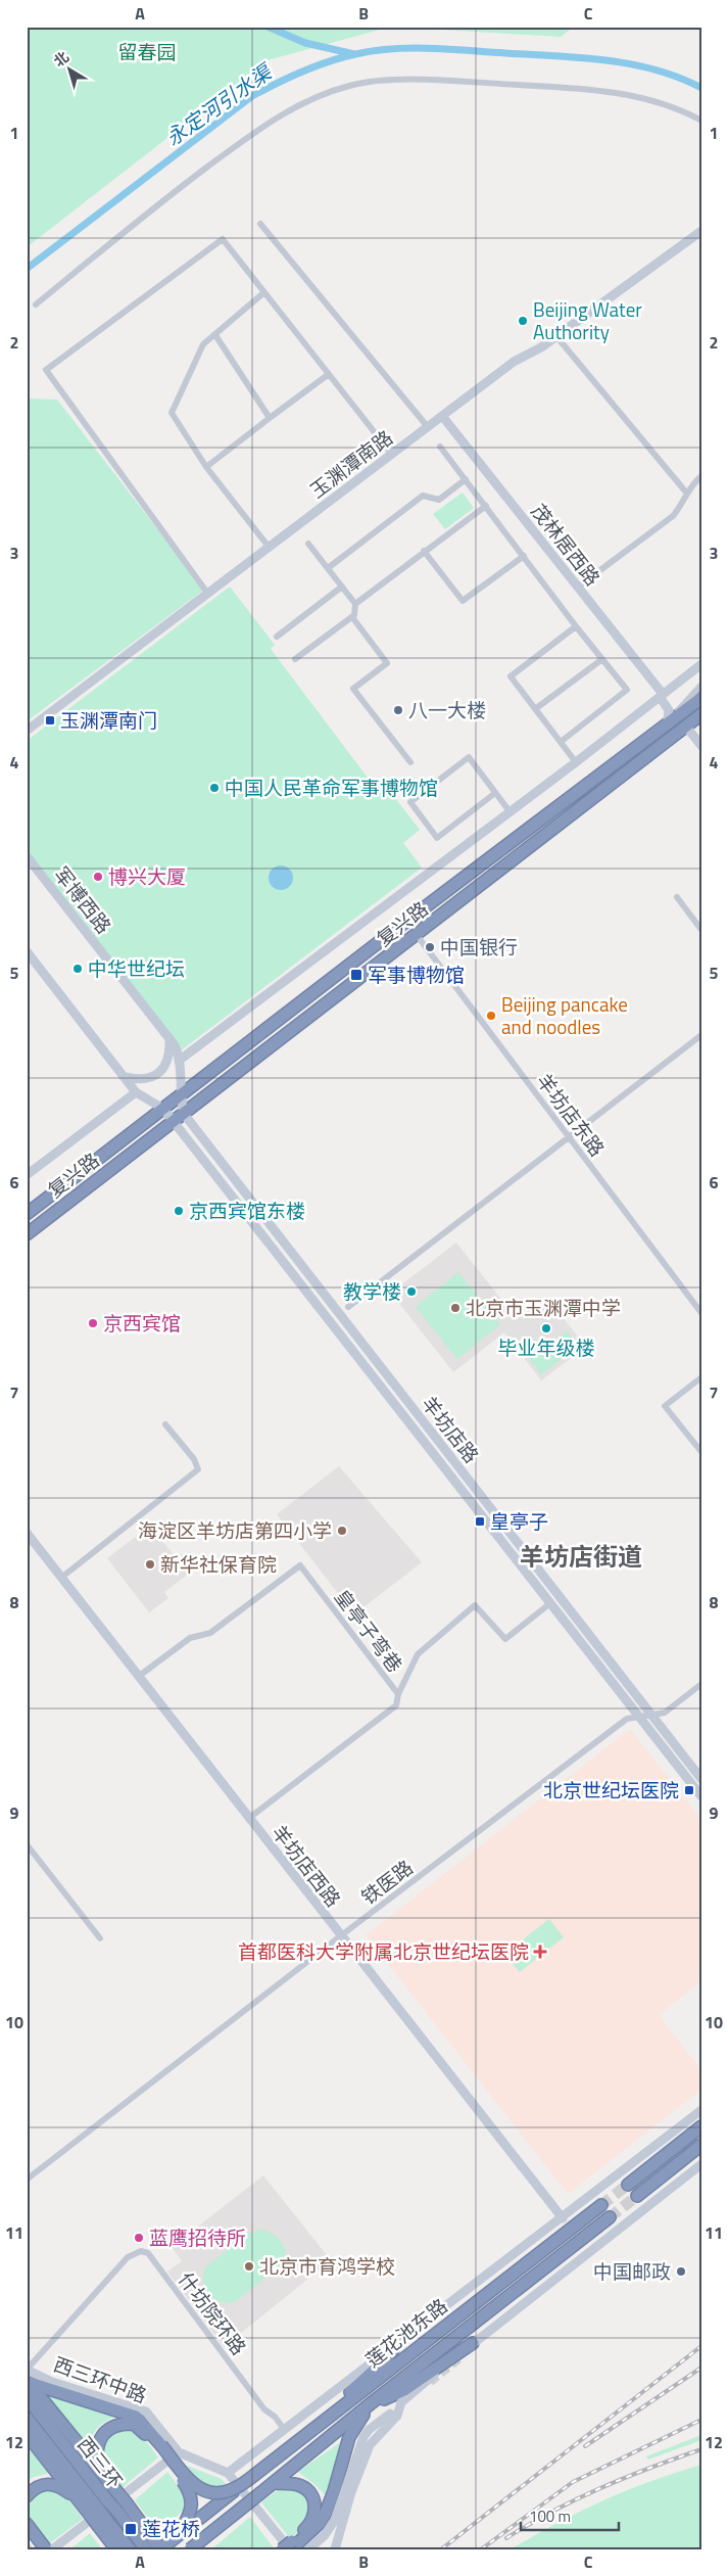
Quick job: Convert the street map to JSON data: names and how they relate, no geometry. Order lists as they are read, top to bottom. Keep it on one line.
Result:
{"streets":{"highway":["复兴路","莲花池东路","西三环"],"street":["玉渊潭南路","茂林居西路","军博西路","羊坊店东路","羊坊店路","皇亭子弯巷","羊坊店西路","铁医路","什坊院环路","西三环中路"]},"crossings":[["玉渊潭南路","茂林居西路"],["茂林居西路","复兴路"],["军博西路","复兴路"],["军博西路","羊坊店路"],["复兴路","羊坊店东路"],["复兴路","羊坊店路"],["羊坊店路","皇亭子弯巷"],["羊坊店路","铁医路"],["皇亭子弯巷","羊坊店西路"],["羊坊店西路","铁医路"],["羊坊店西路","莲花池东路"],["什坊院环路","莲花池东路"],["什坊院环路","西三环中路"],["莲花池东路","西三环中路"]],"districts":["羊坊店街道"],"water":["永定河引水渠"],"parks":["留春园"],"places":{"other":["Beijing Water Authority","八一大楼","中国人民革命军事博物馆","博兴大厦","中国银行","中华世纪坛","Beijing pancake and noodles","京西宾馆东楼","教学楼","北京市玉渊潭中学","京西宾馆","毕业年级楼","海淀区羊坊店第四小学","新华社保育院","蓝鹰招待所","北京市育鸿学校","中国邮政"],"transit":["玉渊潭南门","军事博物馆","皇亭子","北京世纪坛医院","莲花桥"],"health":["首都医科大学附属北京世纪坛医院"]},"scale_bar":"100 m","north":"top left","grid":{"columns":["A","B","C"],"rows":["1","2","3","4","5","6","7","8","9","10","11","12"]}}
